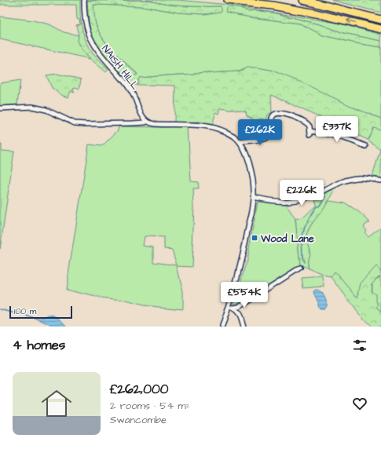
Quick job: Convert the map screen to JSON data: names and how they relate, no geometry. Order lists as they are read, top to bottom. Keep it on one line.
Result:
{"streets":{"street":["NAISH HILL"]},"places":{"transit":["Wood Lane"]},"scale_bar":"100 m","page":{"price":["£337K","£262K","£226K","£554K"],"scale":"100 m","heading":"4 homes","list":[{"name":"£262,000","note":"2 rooms · 54 m² · Swancombe"}]}}
